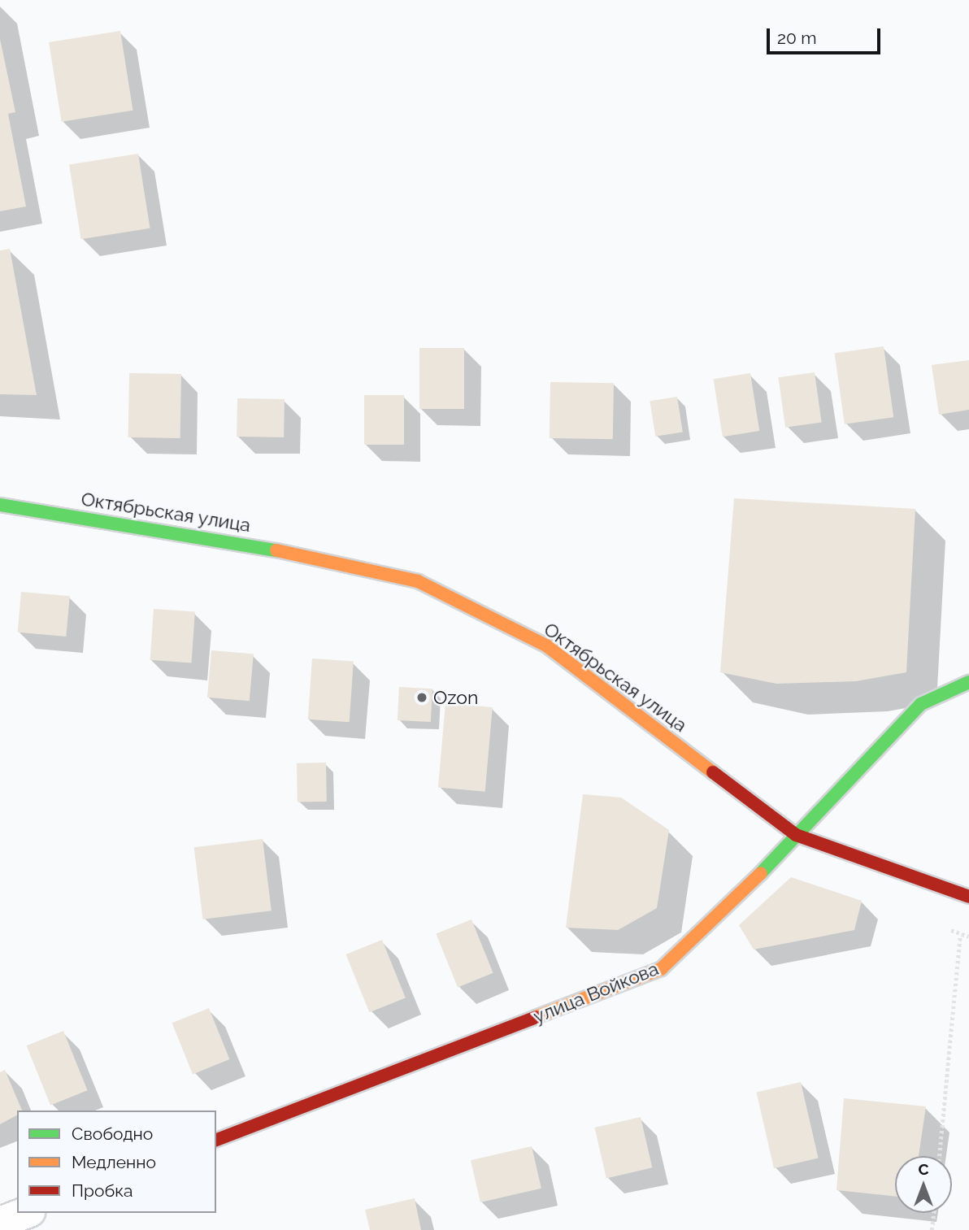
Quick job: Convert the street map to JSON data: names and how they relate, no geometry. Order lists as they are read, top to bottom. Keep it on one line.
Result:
{"streets":{"main road":["Октябрьская улица","улица Войкова"]},"crossings":[["Октябрьская улица","улица Войкова"]],"places":["Ozon"],"legend":["Свободно","Медленно","Пробка"],"scale_bar":"20 m","north":"top"}
